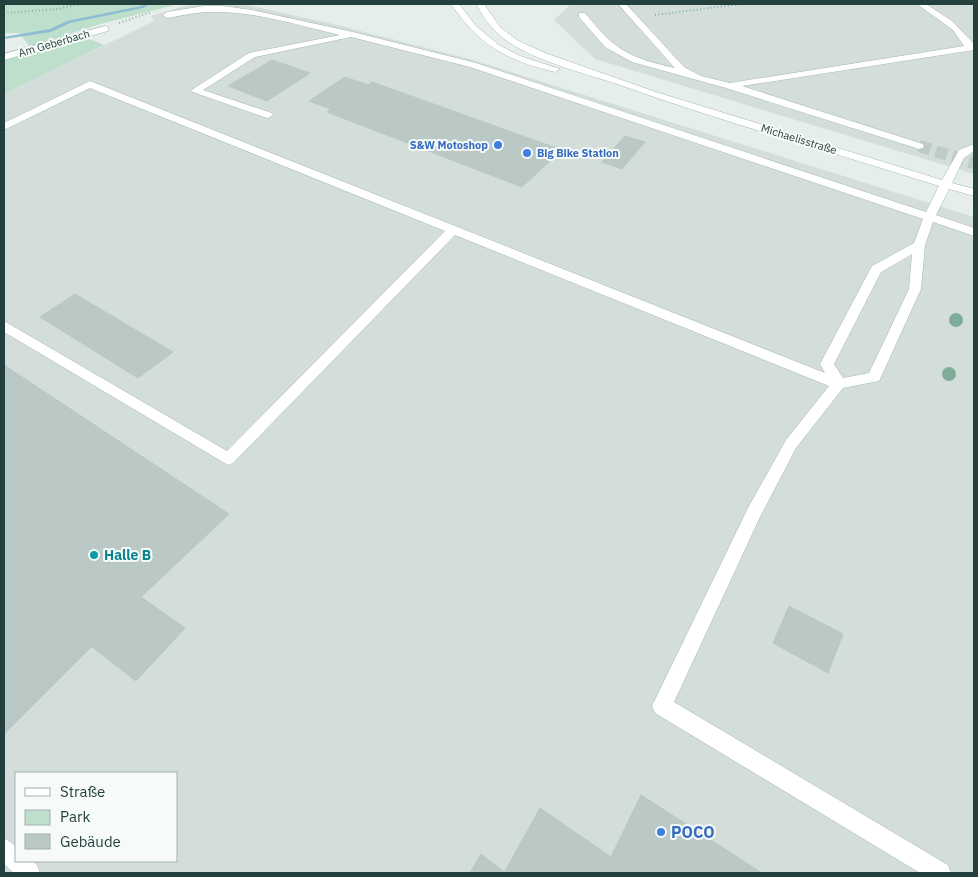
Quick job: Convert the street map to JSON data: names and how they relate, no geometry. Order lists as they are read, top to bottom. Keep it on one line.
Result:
{"streets":{"street":["Am Geberbach","Michaelisstraße"]},"places":["S&W Motoshop","Big Bike Station","Halle B","POCO"],"legend":["Straße","Park","Gebäude"]}
